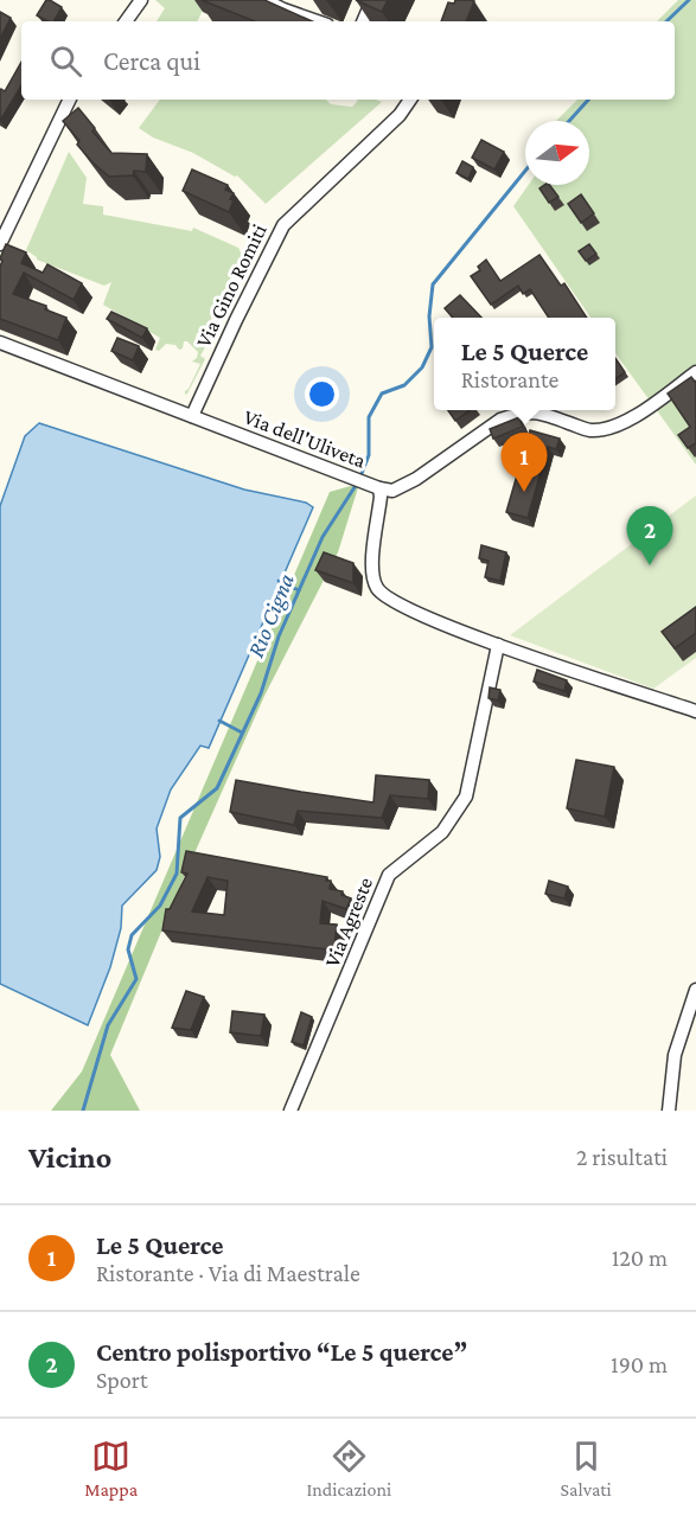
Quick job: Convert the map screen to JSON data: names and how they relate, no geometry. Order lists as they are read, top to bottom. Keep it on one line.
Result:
{"streets":{"street":["Via Gino Romiti","Via dell'Uliveta","Via Agreste"]},"crossings":[["Via Gino Romiti","Via dell'Uliveta"],["Via dell'Uliveta","Via Agreste"]],"water":["Rio Cigna"],"north":"right","page":{"search":"Cerca qui","popup":["Le 5 Querce","Ristorante"],"pins":["1","2"],"heading":["Vicino","2 risultati"],"list":[{"mark":"1","name":"Le 5 Querce","note":"Ristorante · Via di Maestrale","value":"120 m"},{"mark":"2","name":"Centro polisportivo “Le 5 querce”","note":"Sport","value":"190 m"}],"nav":["Mappa","Indicazioni","Salvati"]}}
